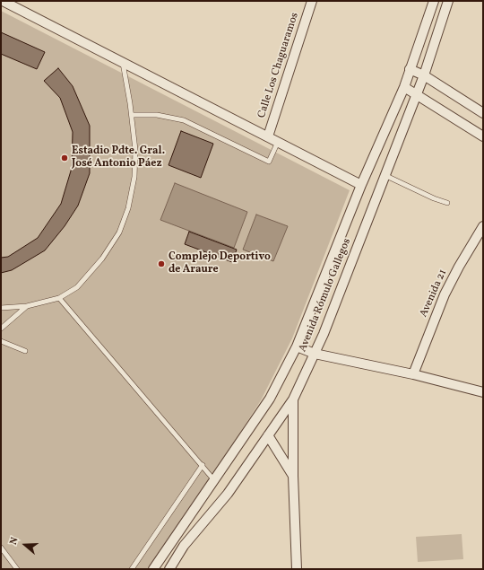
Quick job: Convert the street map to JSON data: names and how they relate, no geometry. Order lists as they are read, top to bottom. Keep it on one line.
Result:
{"streets":{"street":["Calle Los Chaguaramos","Avenida 21","Avenida Rómulo Gallegos"]},"places":["Estadio Pdte. Gral. José Antonio Páez","Complejo Deportivo de Araure"],"north":"left"}
